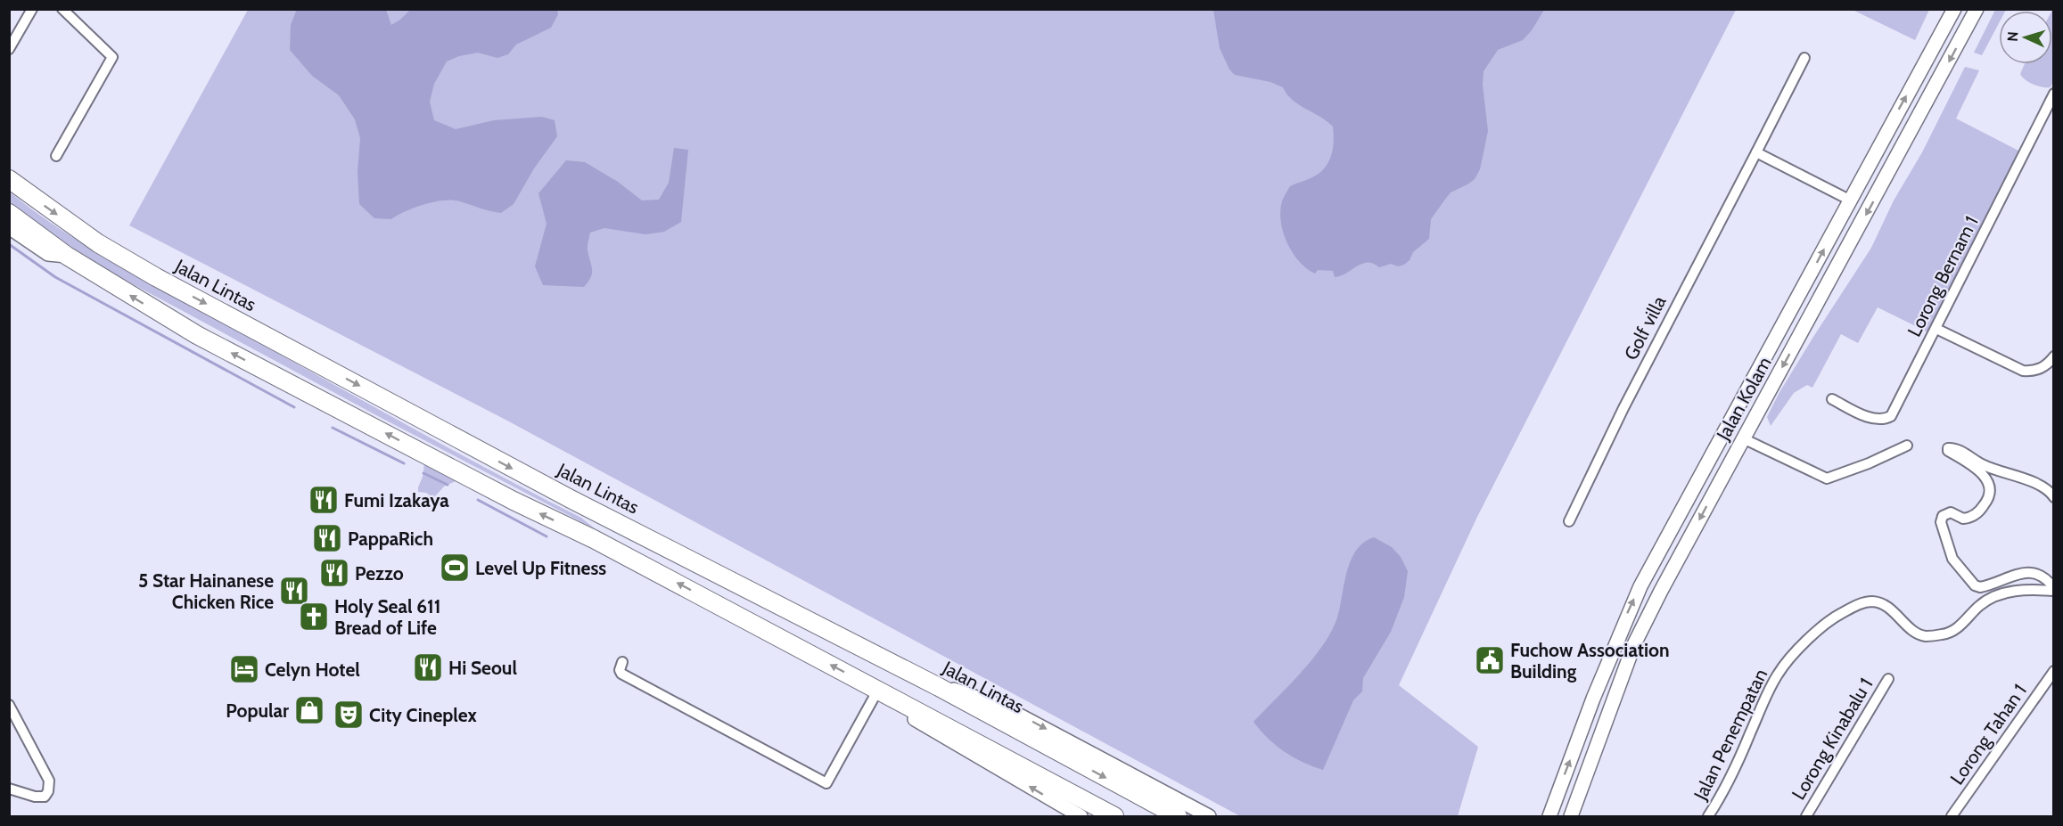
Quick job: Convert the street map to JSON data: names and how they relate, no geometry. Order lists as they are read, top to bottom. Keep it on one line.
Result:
{"streets":{"highway":["Jalan Lintas"],"main road":["Jalan Kolam"],"street":["Lorong Bernam 1","Golf villa","Jalan Penempatan","Lorong Tahan 1","Lorong Kinabalu 1"]},"places":{"restaurant":["Fumi Izakaya","PappaRich","Pezzo","5 Star Hainanese Chicken Rice","Hi Seoul"],"sports":["Level Up Fitness"],"church":["Holy Seal 611 Bread of Life"],"public building":["Fuchow Association Building"],"hotel":["Celyn Hotel"],"shop":["Popular"],"theatre":["City Cineplex"]},"north":"left"}
